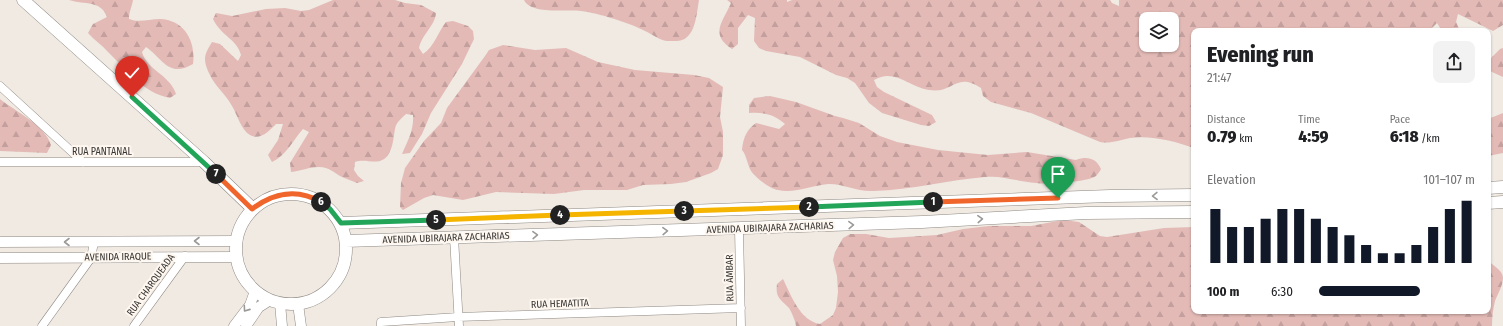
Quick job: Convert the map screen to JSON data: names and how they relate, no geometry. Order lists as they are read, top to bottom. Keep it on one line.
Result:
{"streets":{"main road":["AVENIDA UBIRAJARA ZACHARIAS"],"street":["RUA PANTANAL","AVENIDA IRAQUE","RUA ÂMBAR","RUA CHARQUEADA","RUA HEMATITA"]},"crossings":[["AVENIDA UBIRAJARA ZACHARIAS","AVENIDA IRAQUE"],["AVENIDA UBIRAJARA ZACHARIAS","RUA ÂMBAR"],["AVENIDA IRAQUE","RUA CHARQUEADA"],["RUA ÂMBAR","RUA HEMATITA"]],"page":{"heading":["Evening run","21:47"],"stats":[["Distance","0.79 km"],["Time","4:59"],["Pace","6:18 /km"]],"pins":["7","1","6","2","3","4","5"],"chart":["Elevation","101–107 m"],"list":[{"name":"100 m","note":"6:30"}]}}
